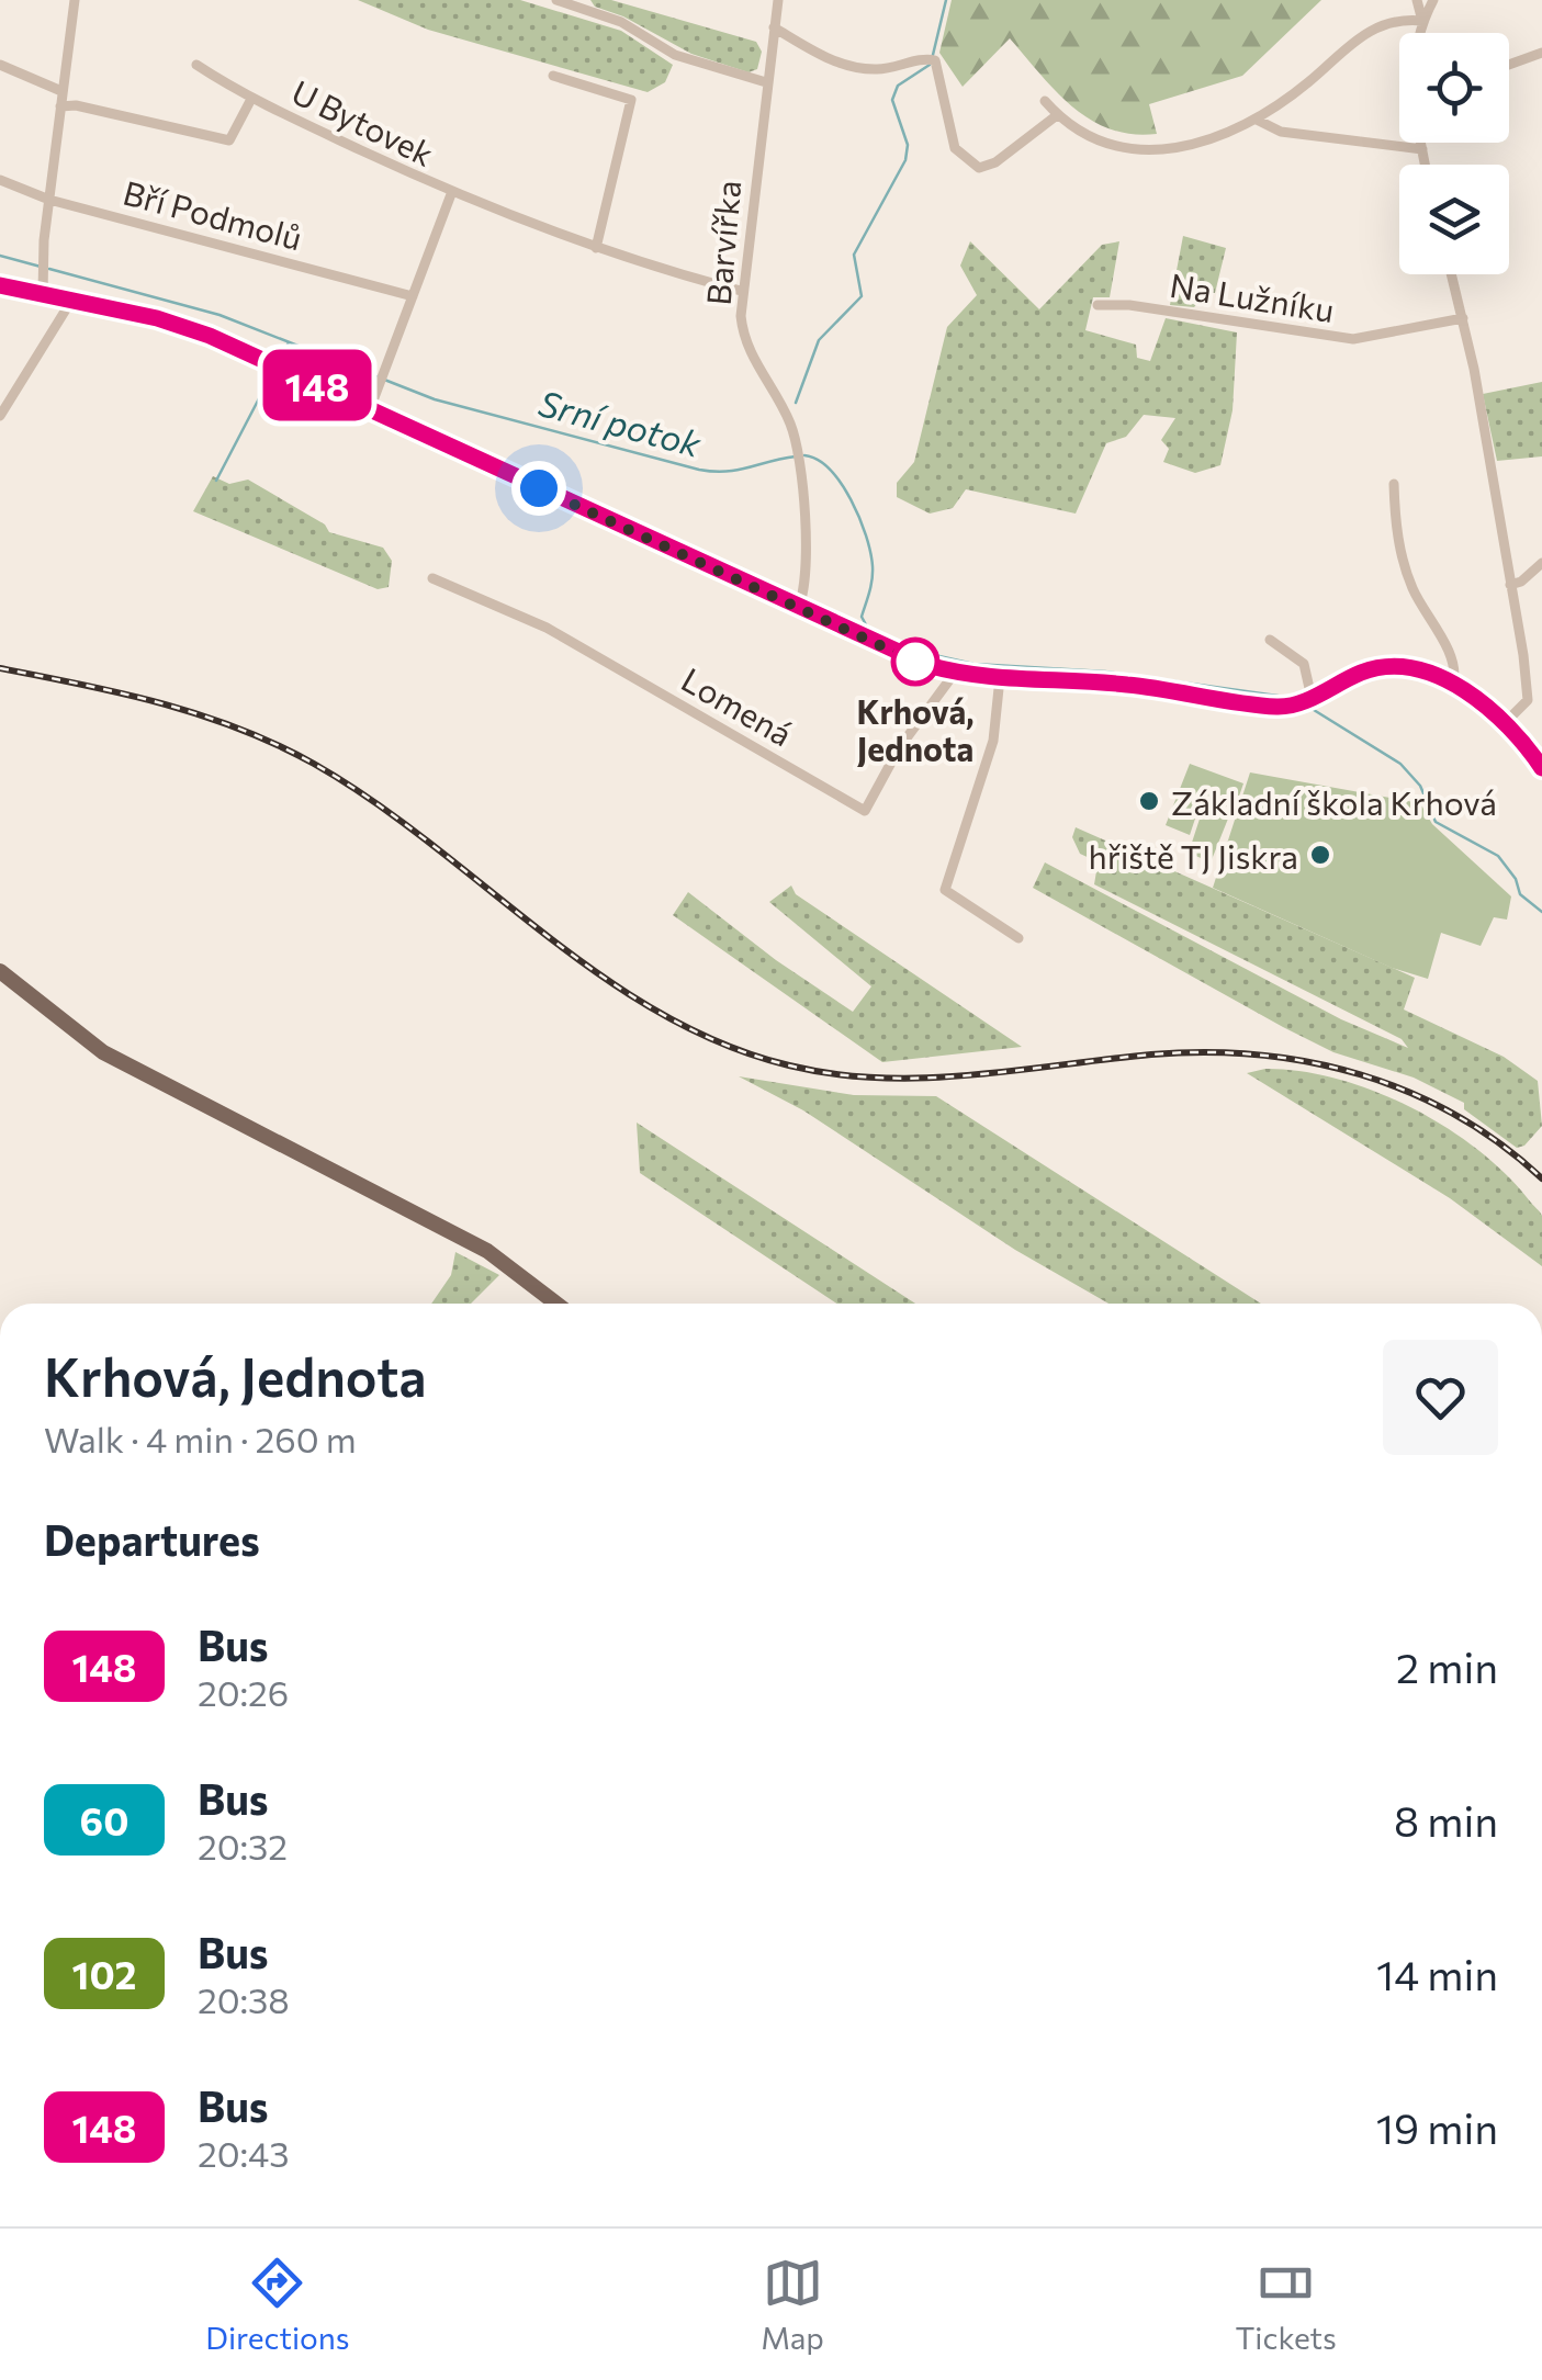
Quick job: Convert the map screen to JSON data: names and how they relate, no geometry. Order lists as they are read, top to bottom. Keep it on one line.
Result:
{"streets":{"street":["U Bytovek","Bří Podmolů","Barvířka","Na Lužníku","Lomená"]},"crossings":[["U Bytovek","Barvířka"]],"water":["Srní potok"],"places":["Krhová, Jednota","Základní škola Krhová","hřiště TJ Jiskra"],"lines":["bus line 148"],"page":{"on_map":"148","heading":[["Krhová, Jednota","Walk · 4 min · 260 m"],"Departures"],"list":[{"mark":"148","name":"Bus","note":"20:26","value":"2 min"},{"mark":"60","name":"Bus","note":"20:32","value":"8 min"},{"mark":"102","name":"Bus","note":"20:38","value":"14 min"},{"mark":"148","name":"Bus","note":"20:43","value":"19 min"}],"tabs":["Directions","Map","Tickets"]}}
